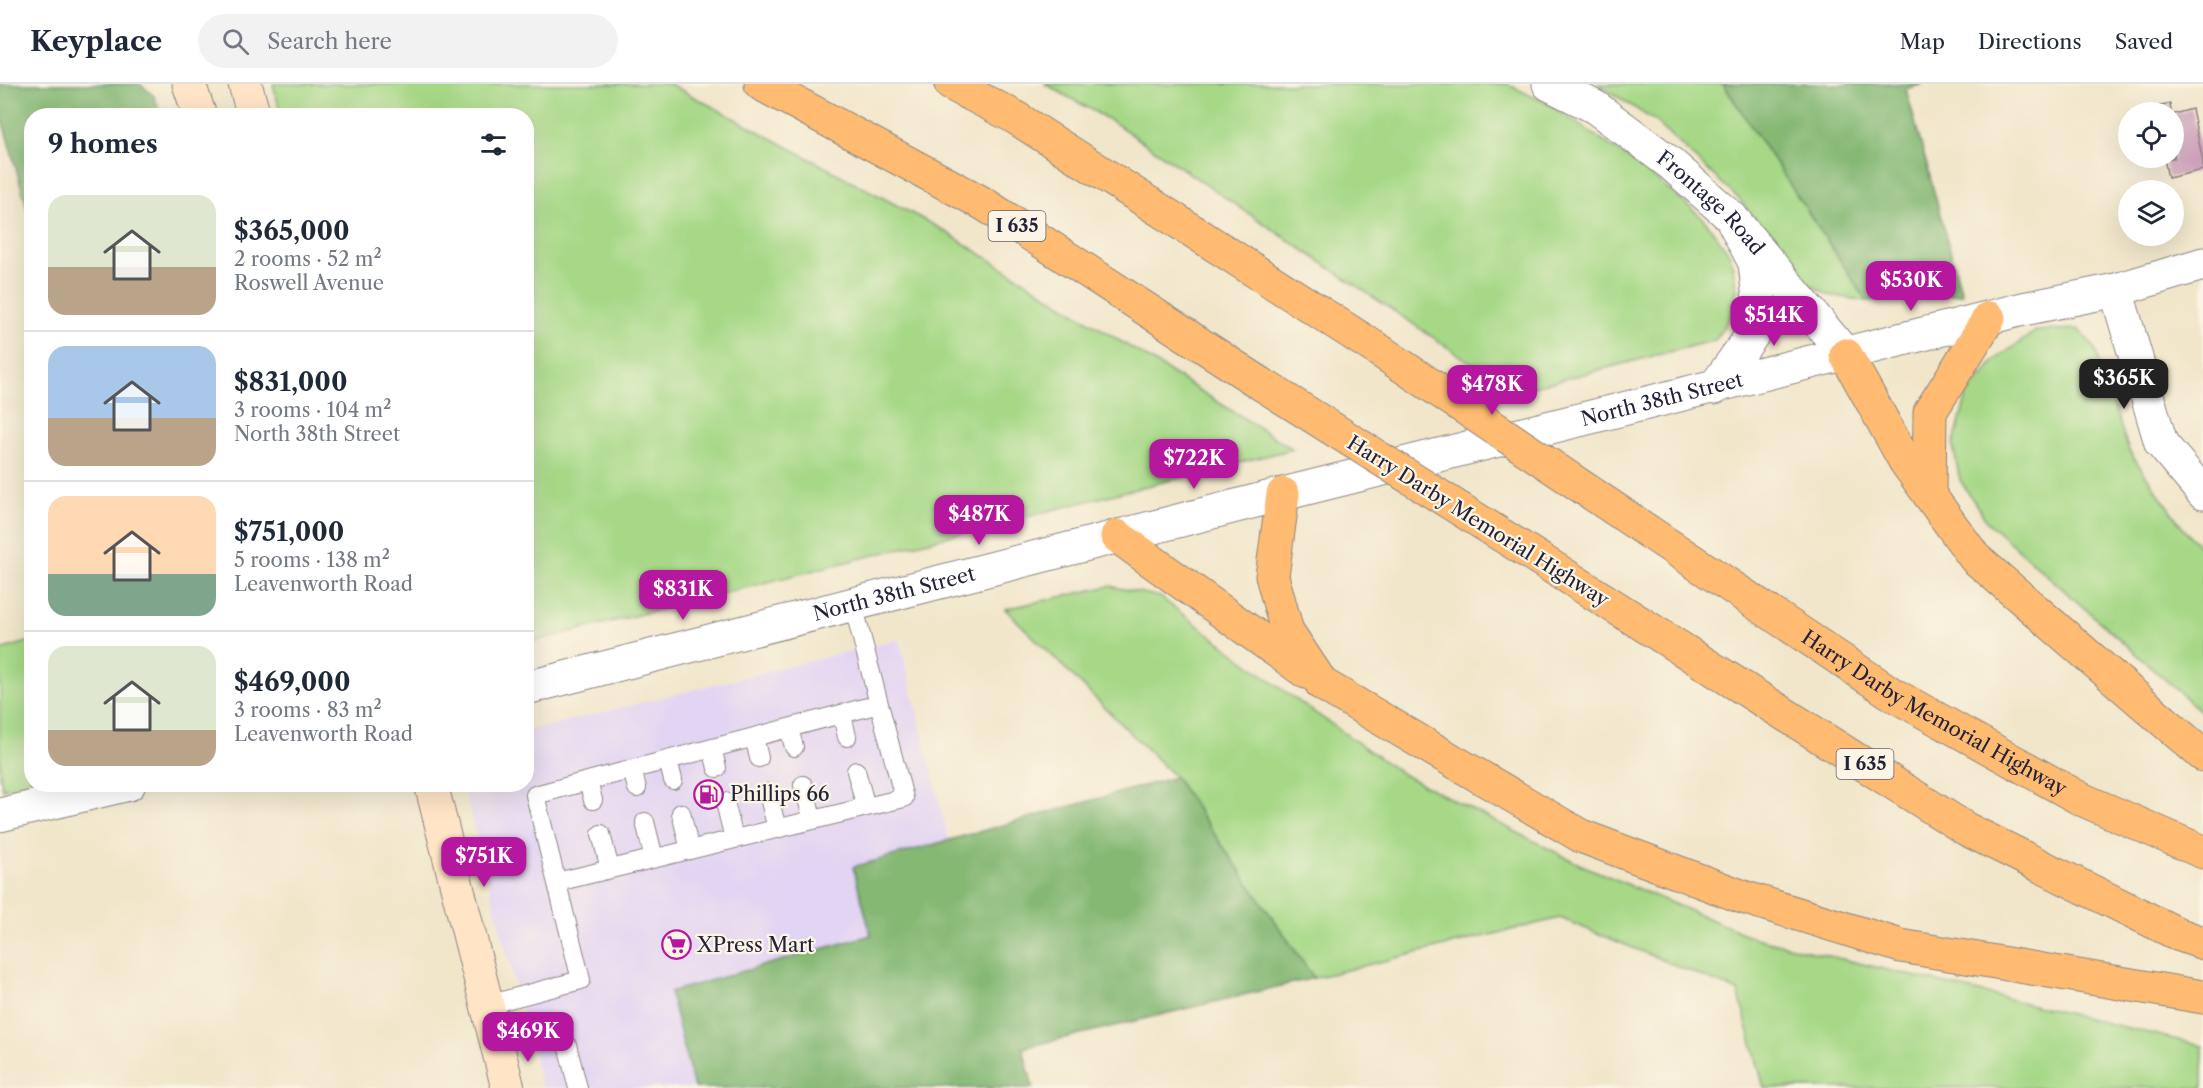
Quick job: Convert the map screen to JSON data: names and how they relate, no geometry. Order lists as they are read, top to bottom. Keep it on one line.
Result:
{"streets":{"highway":["I 635","Harry Darby Memorial Highway"],"street":["Frontage Road","North 38th Street"]},"crossings":[["Frontage Road","North 38th Street"]],"places":{"fuel station":["Phillips 66"],"supermarket":["XPress Mart"]},"page":{"header":"Keyplace","search":"Search here","nav":["Map","Directions","Saved"],"heading":"9 homes","list":[{"name":"$365,000","note":"2 rooms · 52 m² · Roswell Avenue"},{"name":"$831,000","note":"3 rooms · 104 m² · North 38th Street"},{"name":"$751,000","note":"5 rooms · 138 m² · Leavenworth Road"},{"name":"$469,000","note":"3 rooms · 83 m² · Leavenworth Road"}],"price":["$530K","$514K","$365K","$478K","$722K","$487K","$831K","$751K","$469K"]}}
